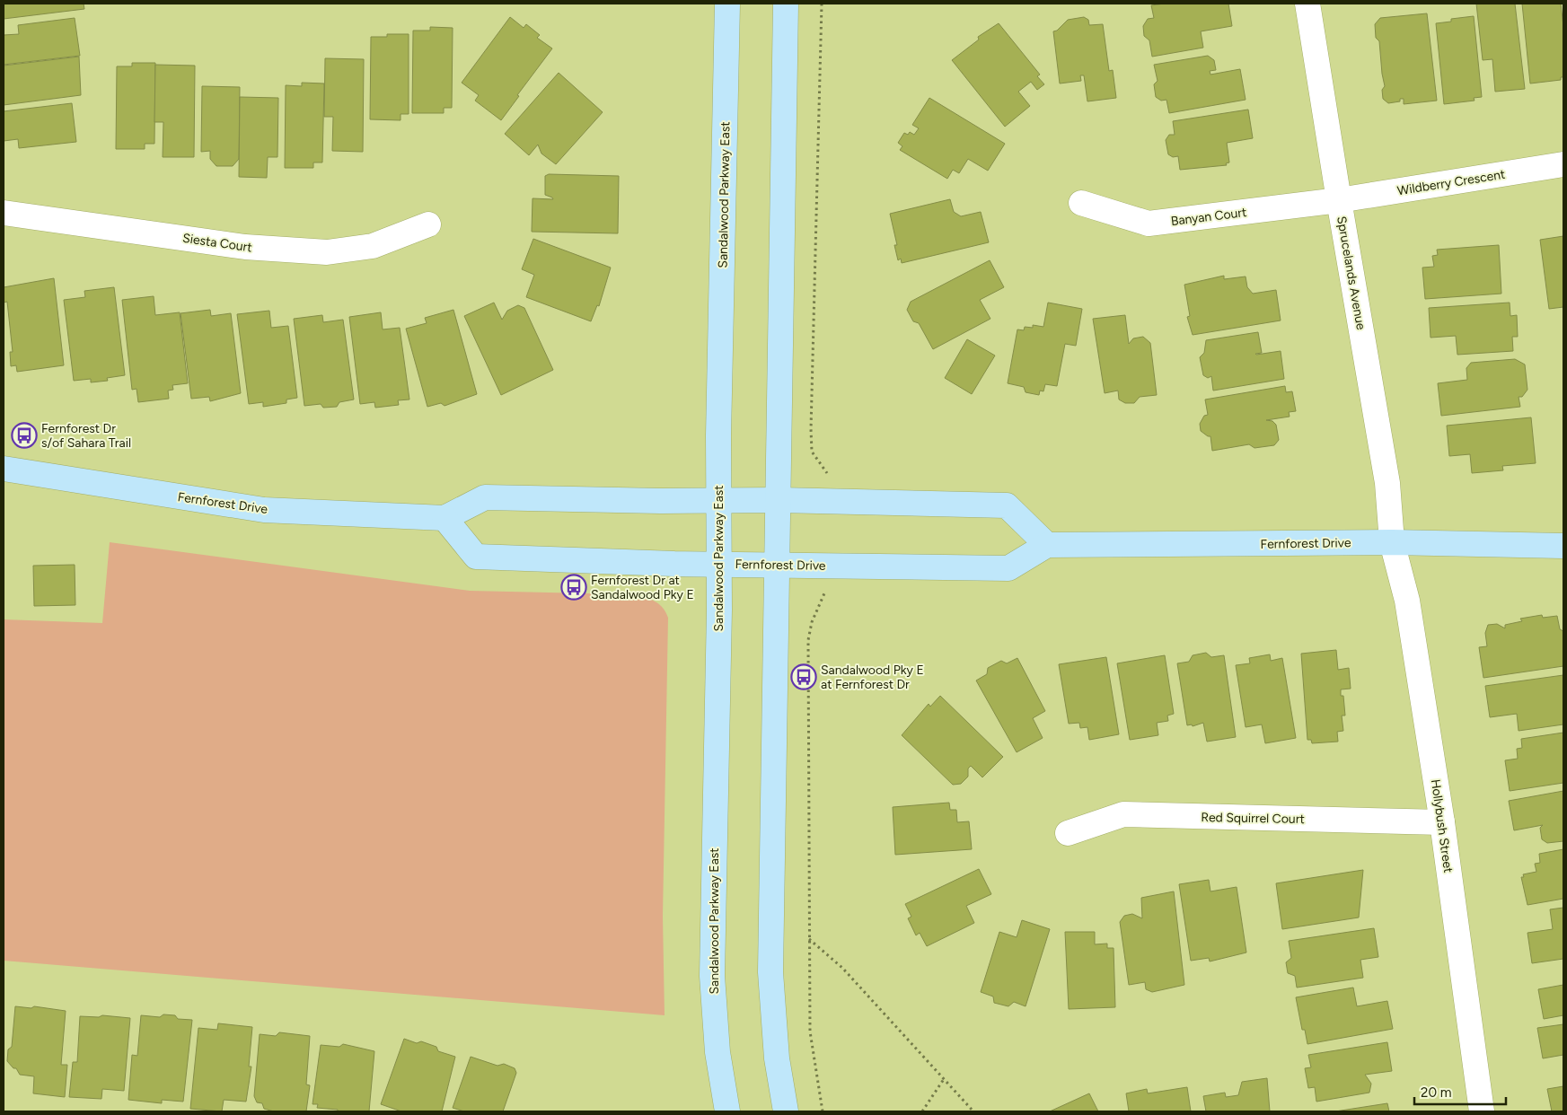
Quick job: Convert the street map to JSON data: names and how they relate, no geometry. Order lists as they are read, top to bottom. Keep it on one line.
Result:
{"streets":{"street":["Wildberry Crescent","Sandalwood Parkway East","Banyan Court","Siesta Court","Sprucelands Avenue","Fernforest Drive","Red Squirrel Court","Hollybush Street"]},"crossings":[["Wildberry Crescent","Banyan Court"],["Wildberry Crescent","Sprucelands Avenue"],["Sandalwood Parkway East","Fernforest Drive"],["Banyan Court","Sprucelands Avenue"],["Sprucelands Avenue","Fernforest Drive"],["Sprucelands Avenue","Hollybush Street"],["Fernforest Drive","Hollybush Street"],["Red Squirrel Court","Hollybush Street"]],"places":{"bus stop":["Fernforest Dr s/of Sahara Trail","Fernforest Dr at Sandalwood Pky E","Sandalwood Pky E at Fernforest Dr"]},"scale_bar":"20 m"}
